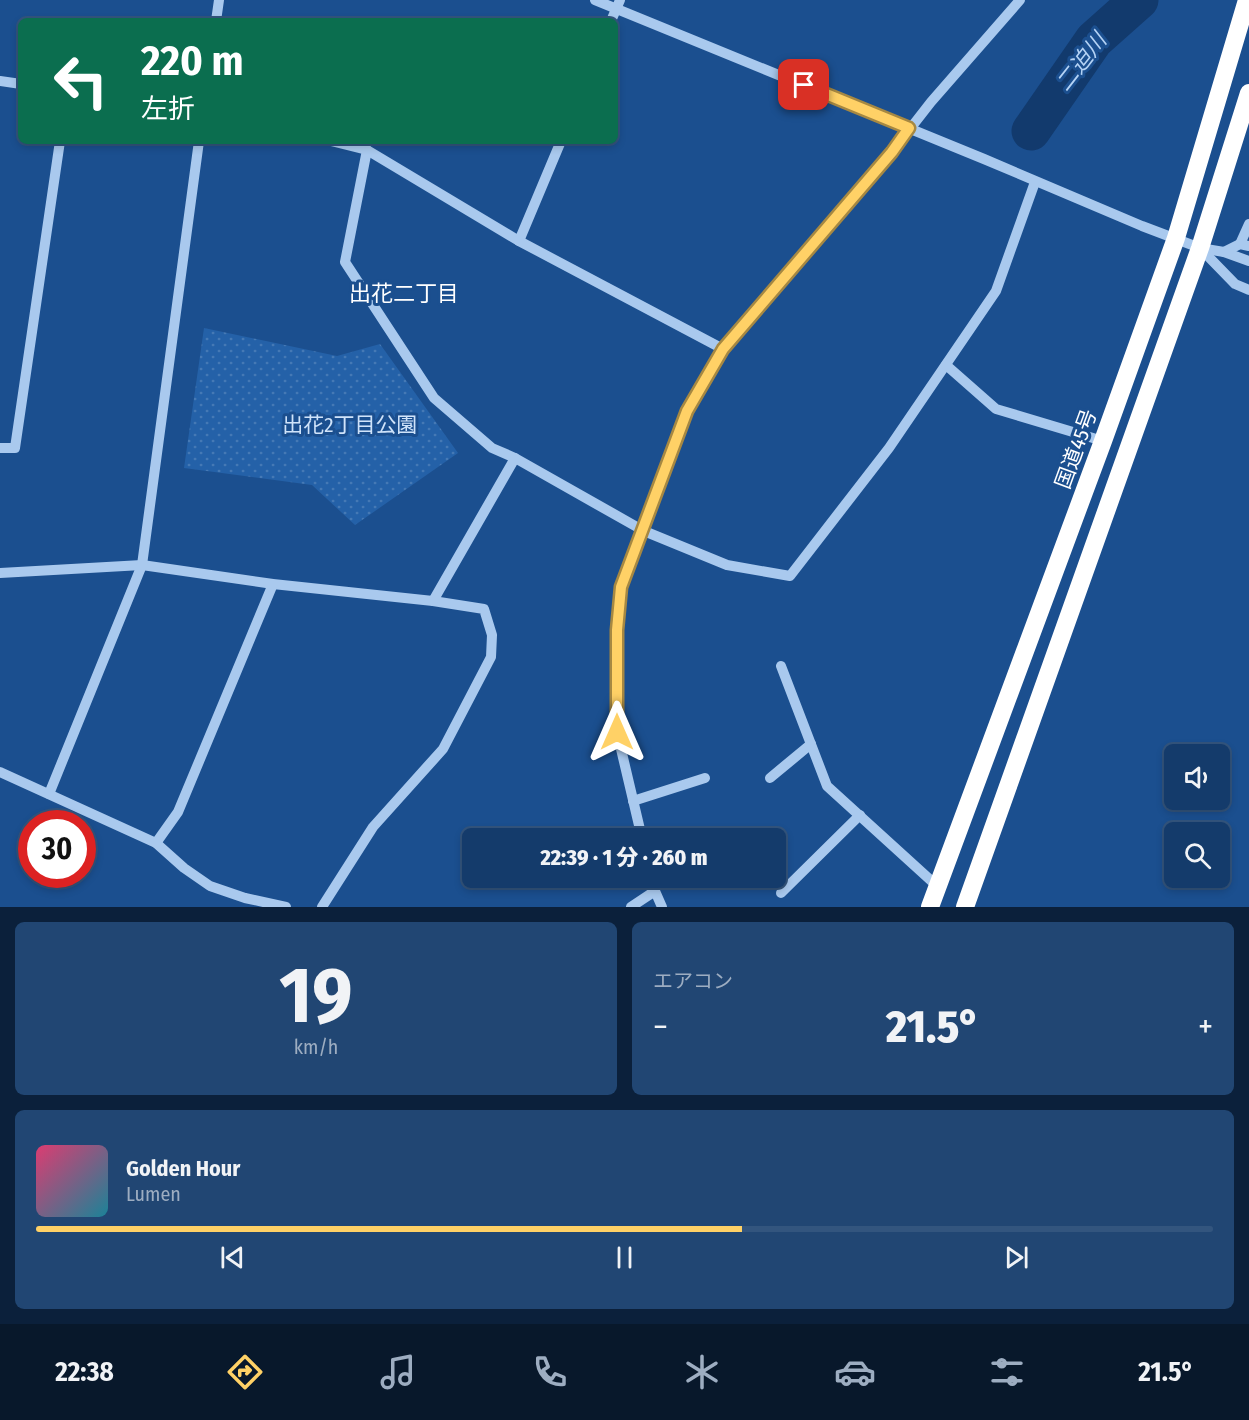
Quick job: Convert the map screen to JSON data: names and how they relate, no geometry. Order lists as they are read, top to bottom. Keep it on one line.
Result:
{"streets":{"highway":["国道45号"]},"districts":["出花二丁目"],"water":["二迫川"],"parks":["出花2丁目公園"],"page":{"turn":["220 m","左折"],"limit":"30","trip":"22:39 · 1 分 · 260 m","tile":[["19","km/h"],"エアコン"],"heat":["−","21.5°","+"],"song":["Golden Hour","Lumen"],"tabs":["22:38","21.5°"]}}
